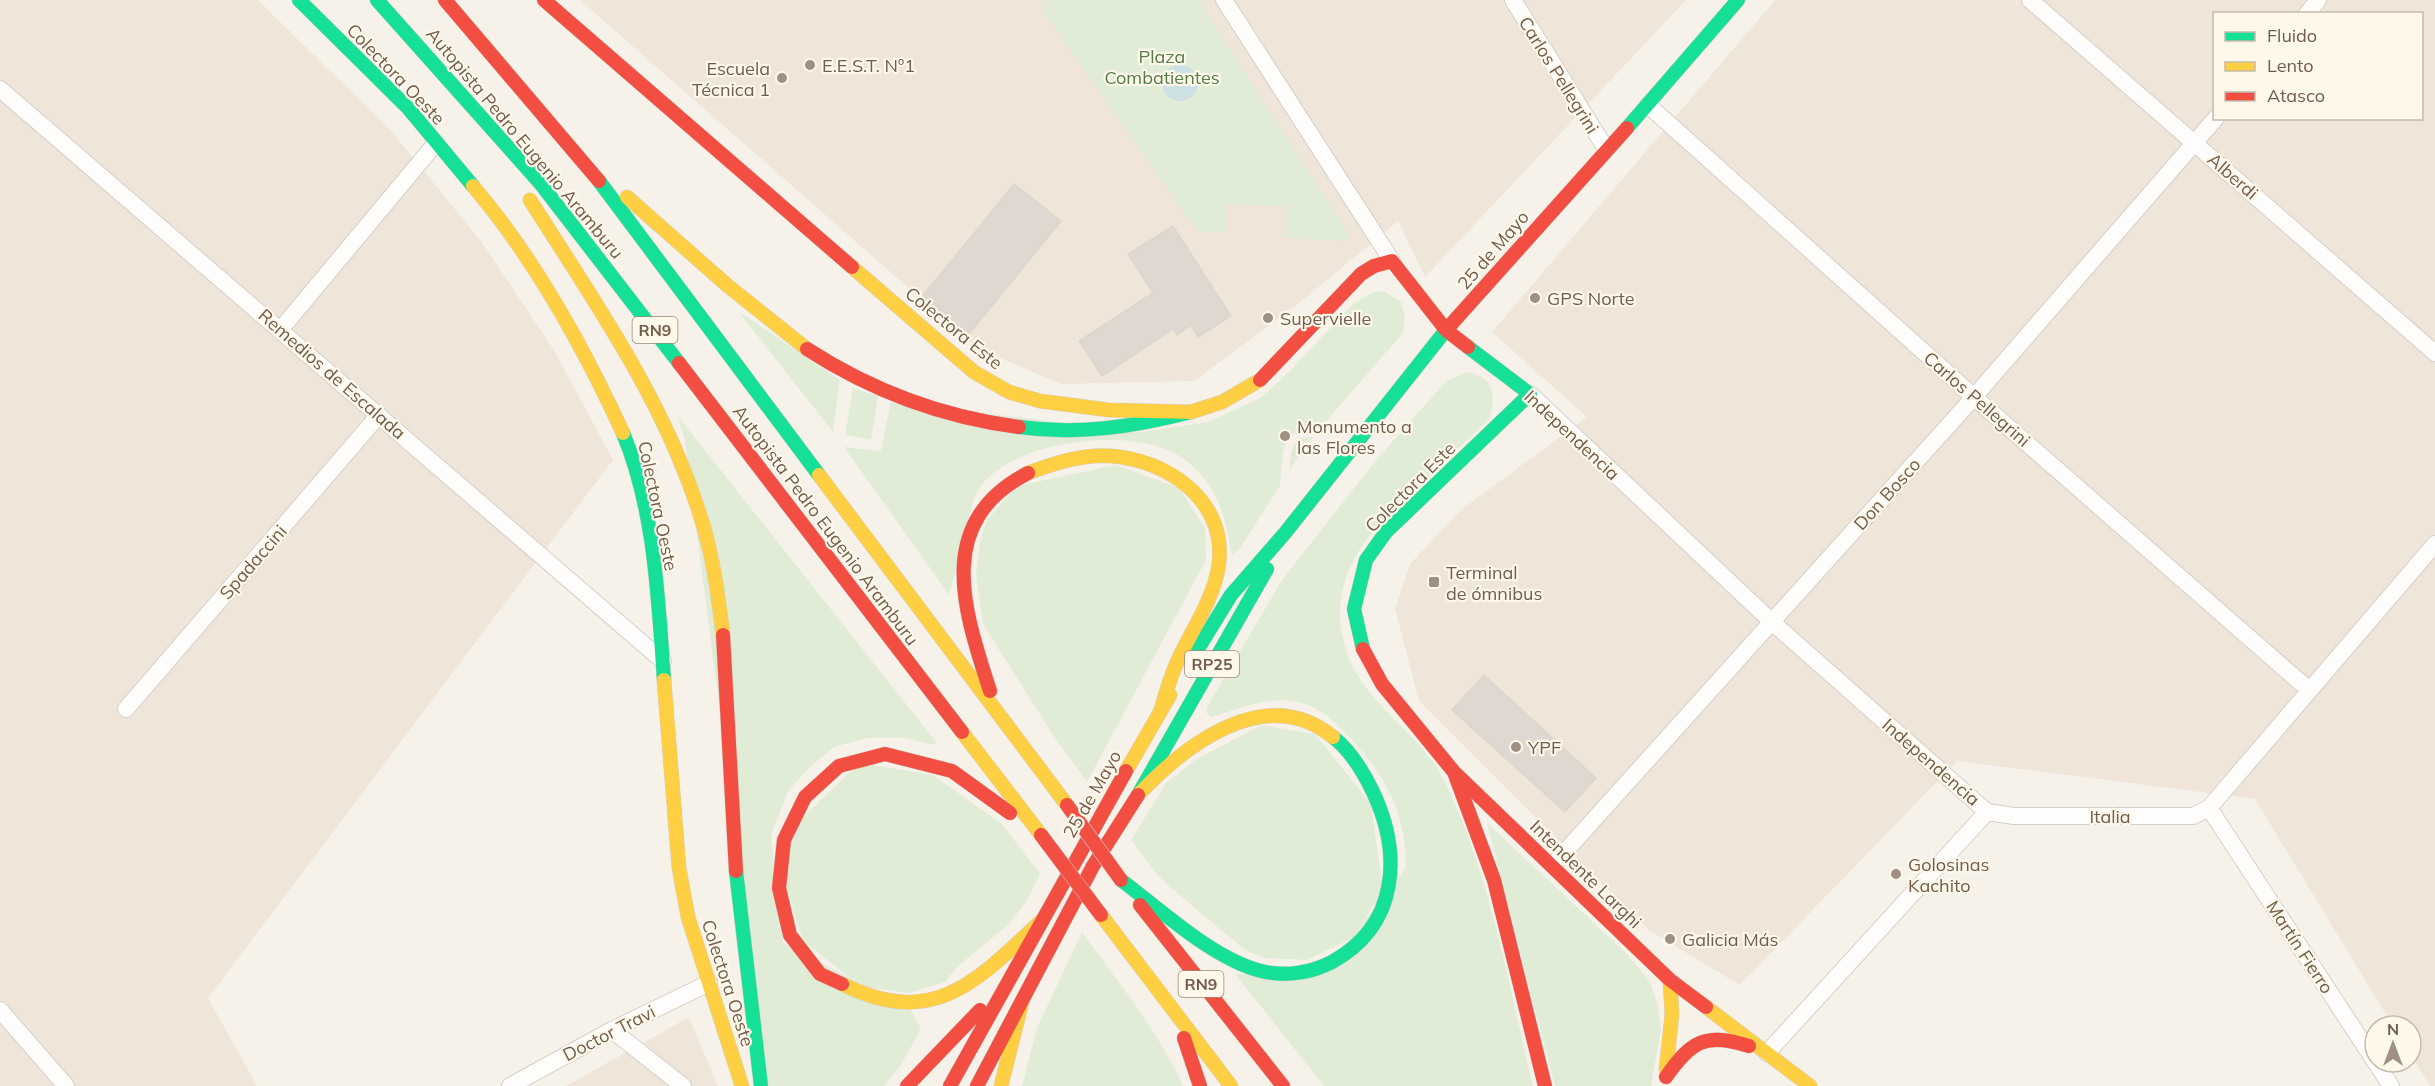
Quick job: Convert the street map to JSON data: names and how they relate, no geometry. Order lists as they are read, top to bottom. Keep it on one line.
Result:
{"streets":{"main road":["Colectora Oeste","Autopista Pedro Eugenio Aramburu","25 de Mayo","Colectora Este","RN9","Independencia","RP25","Intendente Larghi"],"street":["Carlos Pellegrini","Alberdi","Remedios de Escalada","Don Bosco","Spadaccini","Italia","Martín Fierro","Doctor Travi"]},"crossings":[["Colectora Oeste","Remedios de Escalada"],["Colectora Oeste","Doctor Travi"],["Carlos Pellegrini","25 de Mayo"],["Carlos Pellegrini","Don Bosco"],["Alberdi","Don Bosco"],["25 de Mayo","Independencia"],["Colectora Este","Independencia"],["Colectora Este","Intendente Larghi"],["Remedios de Escalada","Spadaccini"],["Independencia","Don Bosco"],["Independencia","Italia"],["Don Bosco","Intendente Larghi"],["Italia","Martín Fierro"]],"parks":["Plaza Combatientes"],"places":{"other":["E.E.S.T. Nº1","Escuela Técnica 1","GPS Norte","Supervielle","Monumento a las Flores","YPF","Golosinas Kachito","Galicia Más"],"transit":["Terminal de ómnibus"]},"legend":["Fluido","Lento","Atasco"],"north":"top"}
